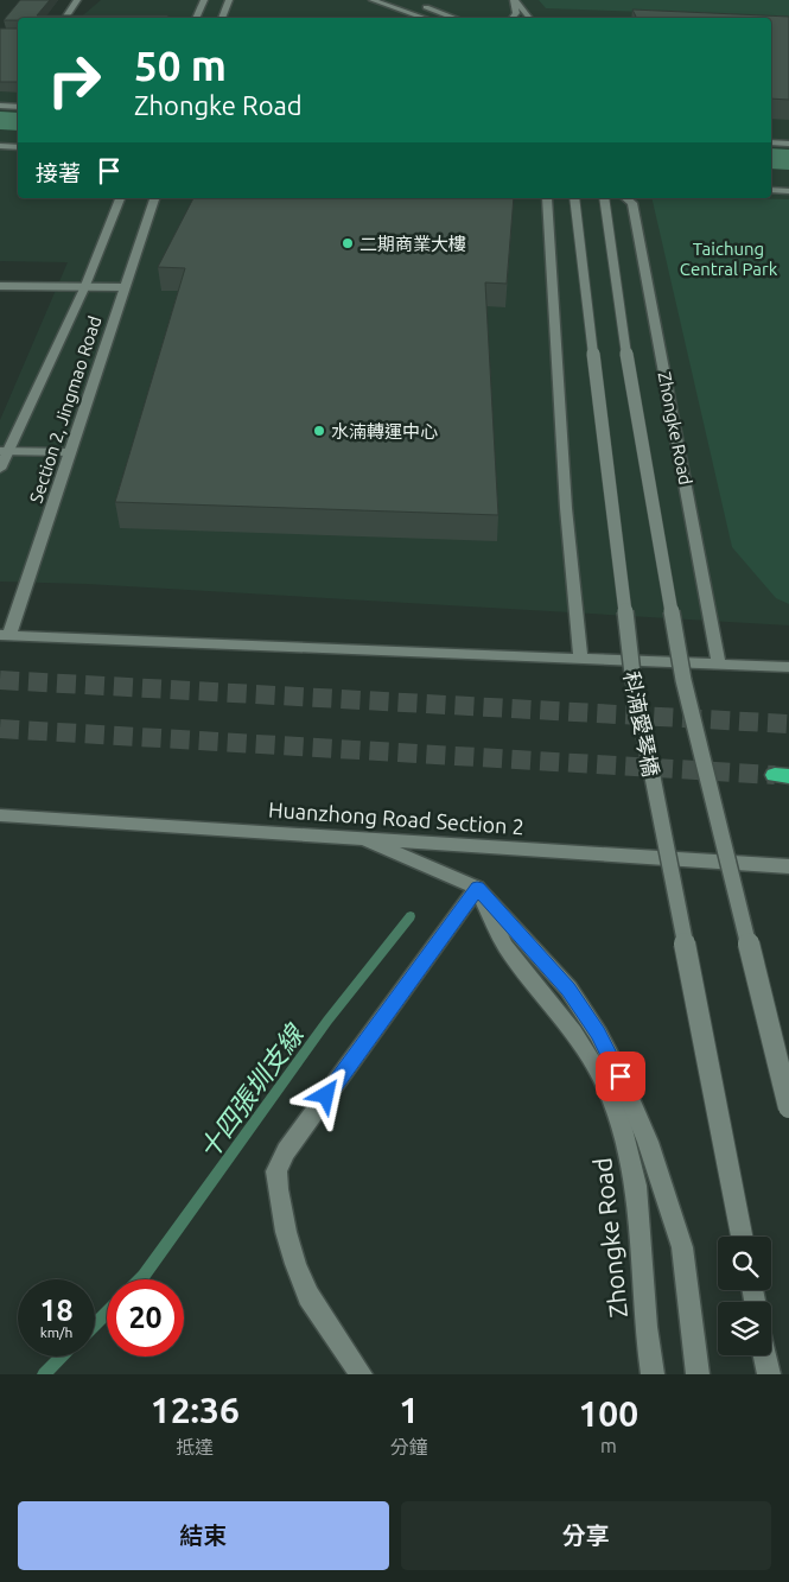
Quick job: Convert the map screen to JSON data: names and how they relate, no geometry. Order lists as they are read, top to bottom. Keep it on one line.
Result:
{"streets":{"street":["Section 2, Jingmao Road","Zhongke Road","科湳愛琴橋","Huanzhong Road Section 2"]},"water":["十四張圳支線"],"parks":["Taichung Central Park"],"places":["二期商業大樓","水湳轉運中心"],"page":{"turn":["50 m","Zhongke Road"],"then":"接著","speed":"18 km/h","limit":"20","eta":["12:36","抵達","1","分鐘","100","m"],"buttons":["結束","分享"]}}
